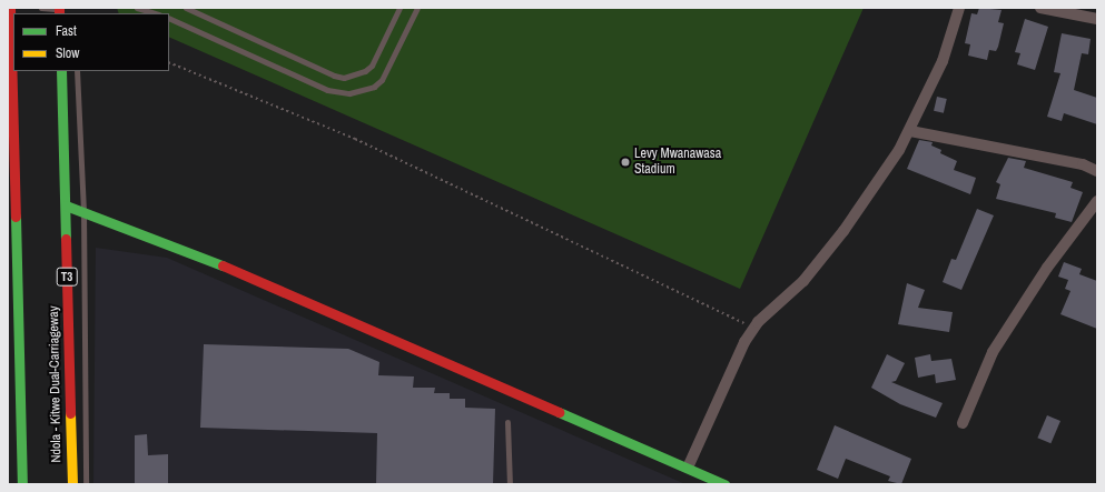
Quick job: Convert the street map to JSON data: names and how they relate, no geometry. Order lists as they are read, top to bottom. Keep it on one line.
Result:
{"streets":{"main road":["T3","Ndola - Kitwe Dual-Carriageway"]},"places":["Levy Mwanawasa Stadium"],"legend":["Fast","Slow"]}
